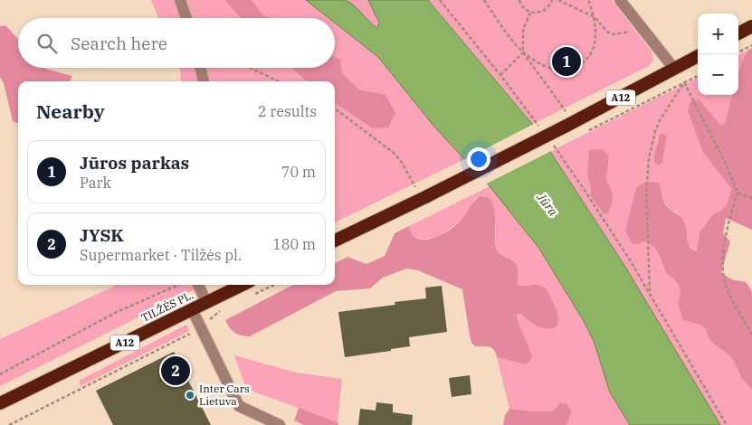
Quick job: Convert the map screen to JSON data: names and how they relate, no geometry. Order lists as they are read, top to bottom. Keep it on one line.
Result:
{"streets":{"highway":["A12","TILŽĖS PL."]},"water":["Jūra"],"places":["Inter Cars Lietuva"],"page":{"map_buttons":["+","−"],"search":"Search here","pins":["1","2"],"heading":["Nearby","2 results"],"list":[{"mark":"1","name":"Jūros parkas","note":"Park","value":"70 m"},{"mark":"2","name":"JYSK","note":"Supermarket · Tilžės pl.","value":"180 m"}]}}
